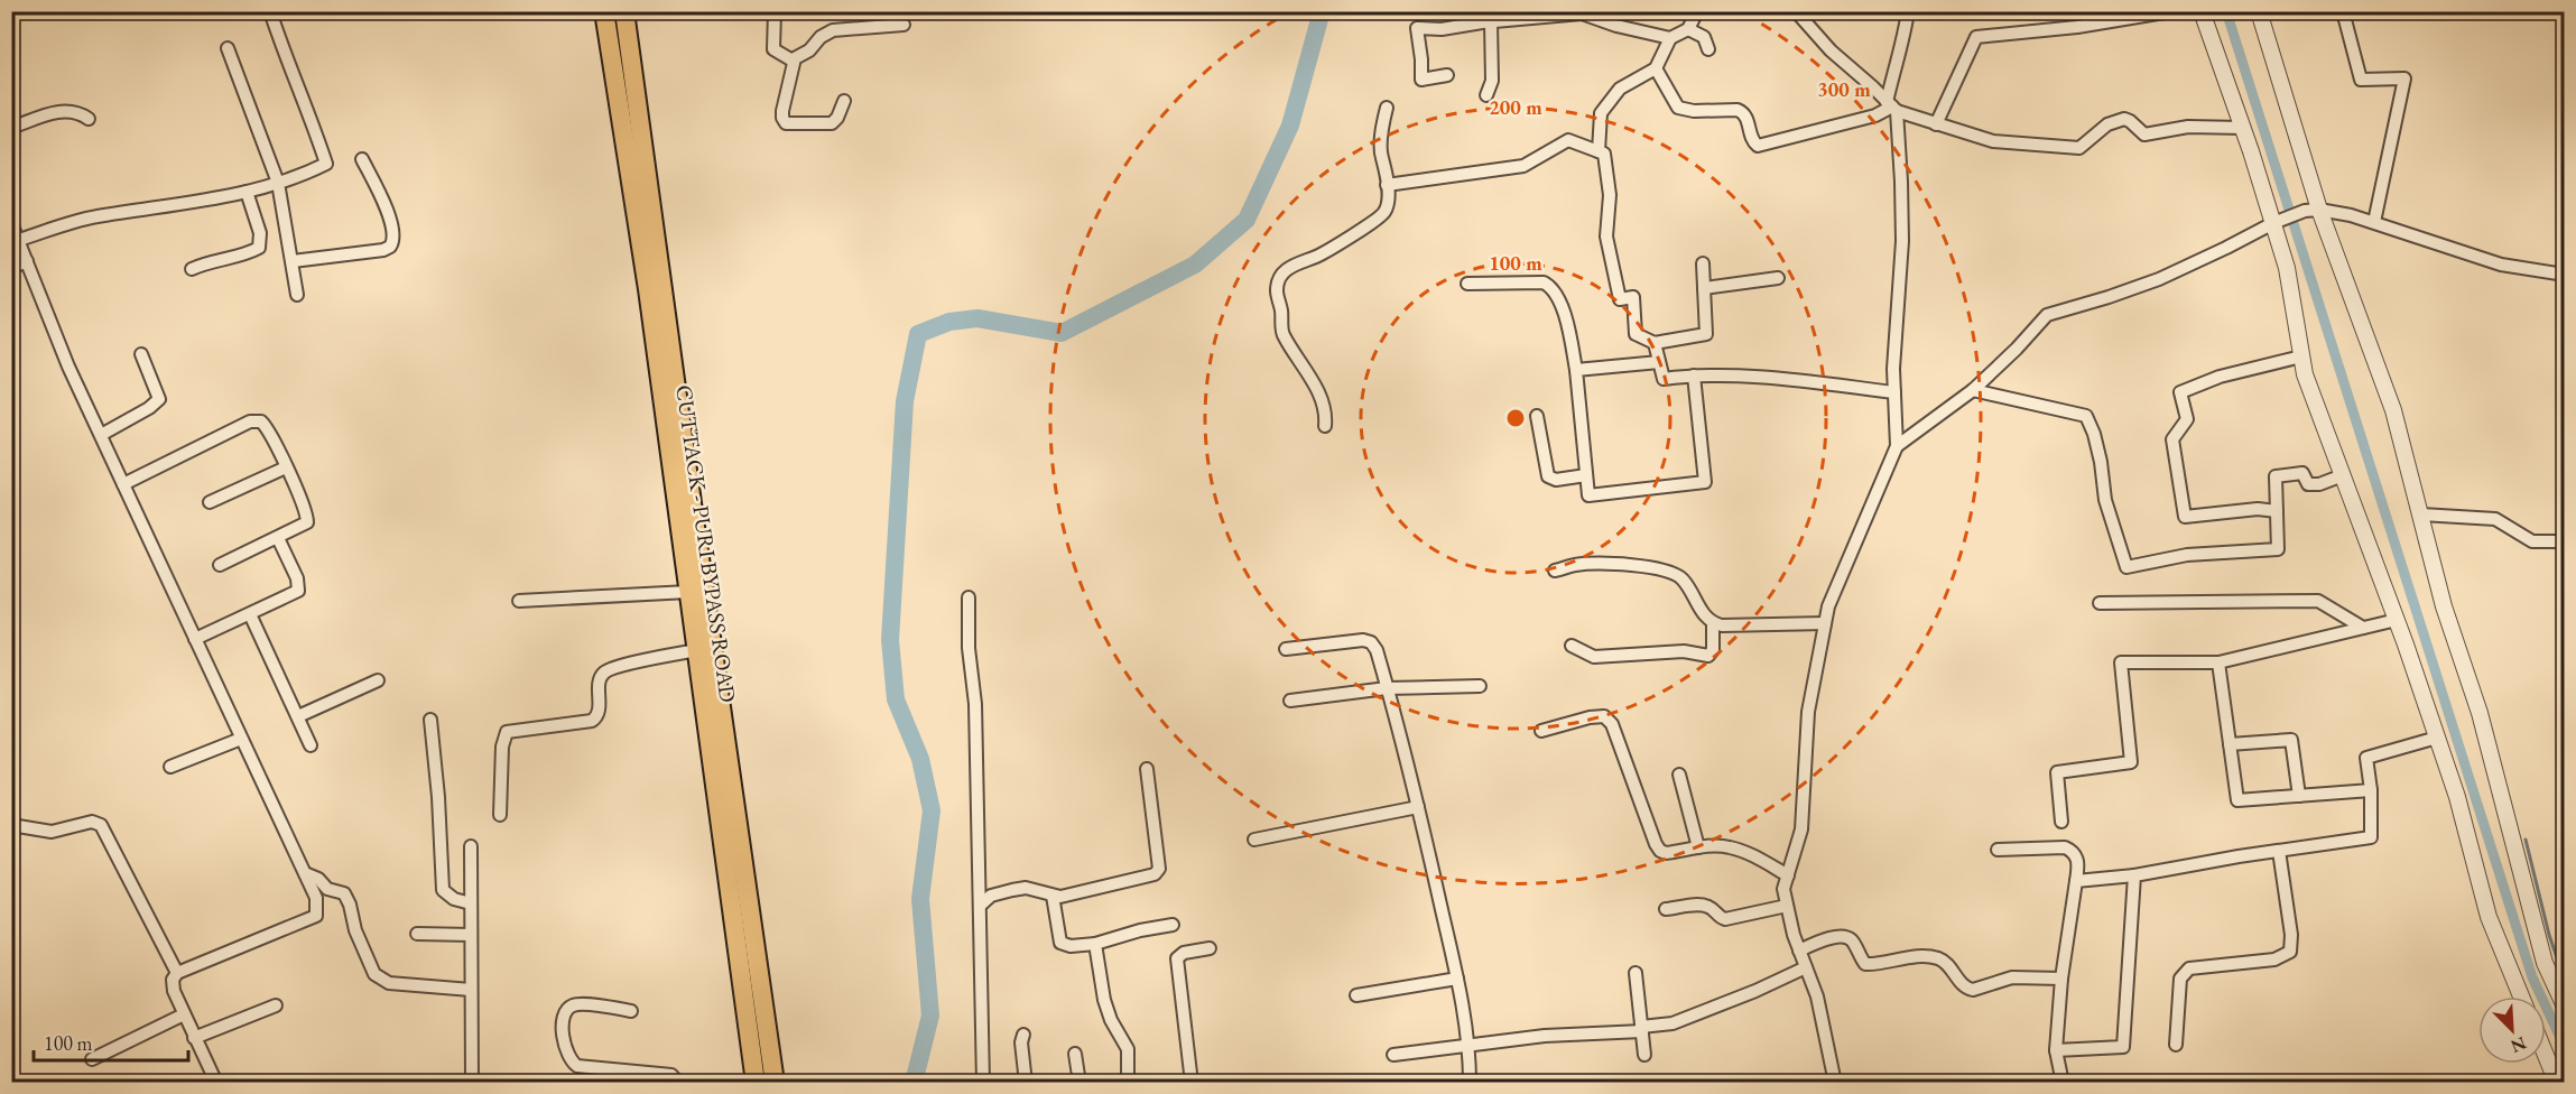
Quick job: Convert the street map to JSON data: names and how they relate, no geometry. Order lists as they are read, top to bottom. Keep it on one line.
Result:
{"streets":{"highway":["CUTTACK - PURI BYPASS ROAD"]},"scale_bar":"100 m","north":"bottom right","rings":["300 m","200 m","100 m"]}
